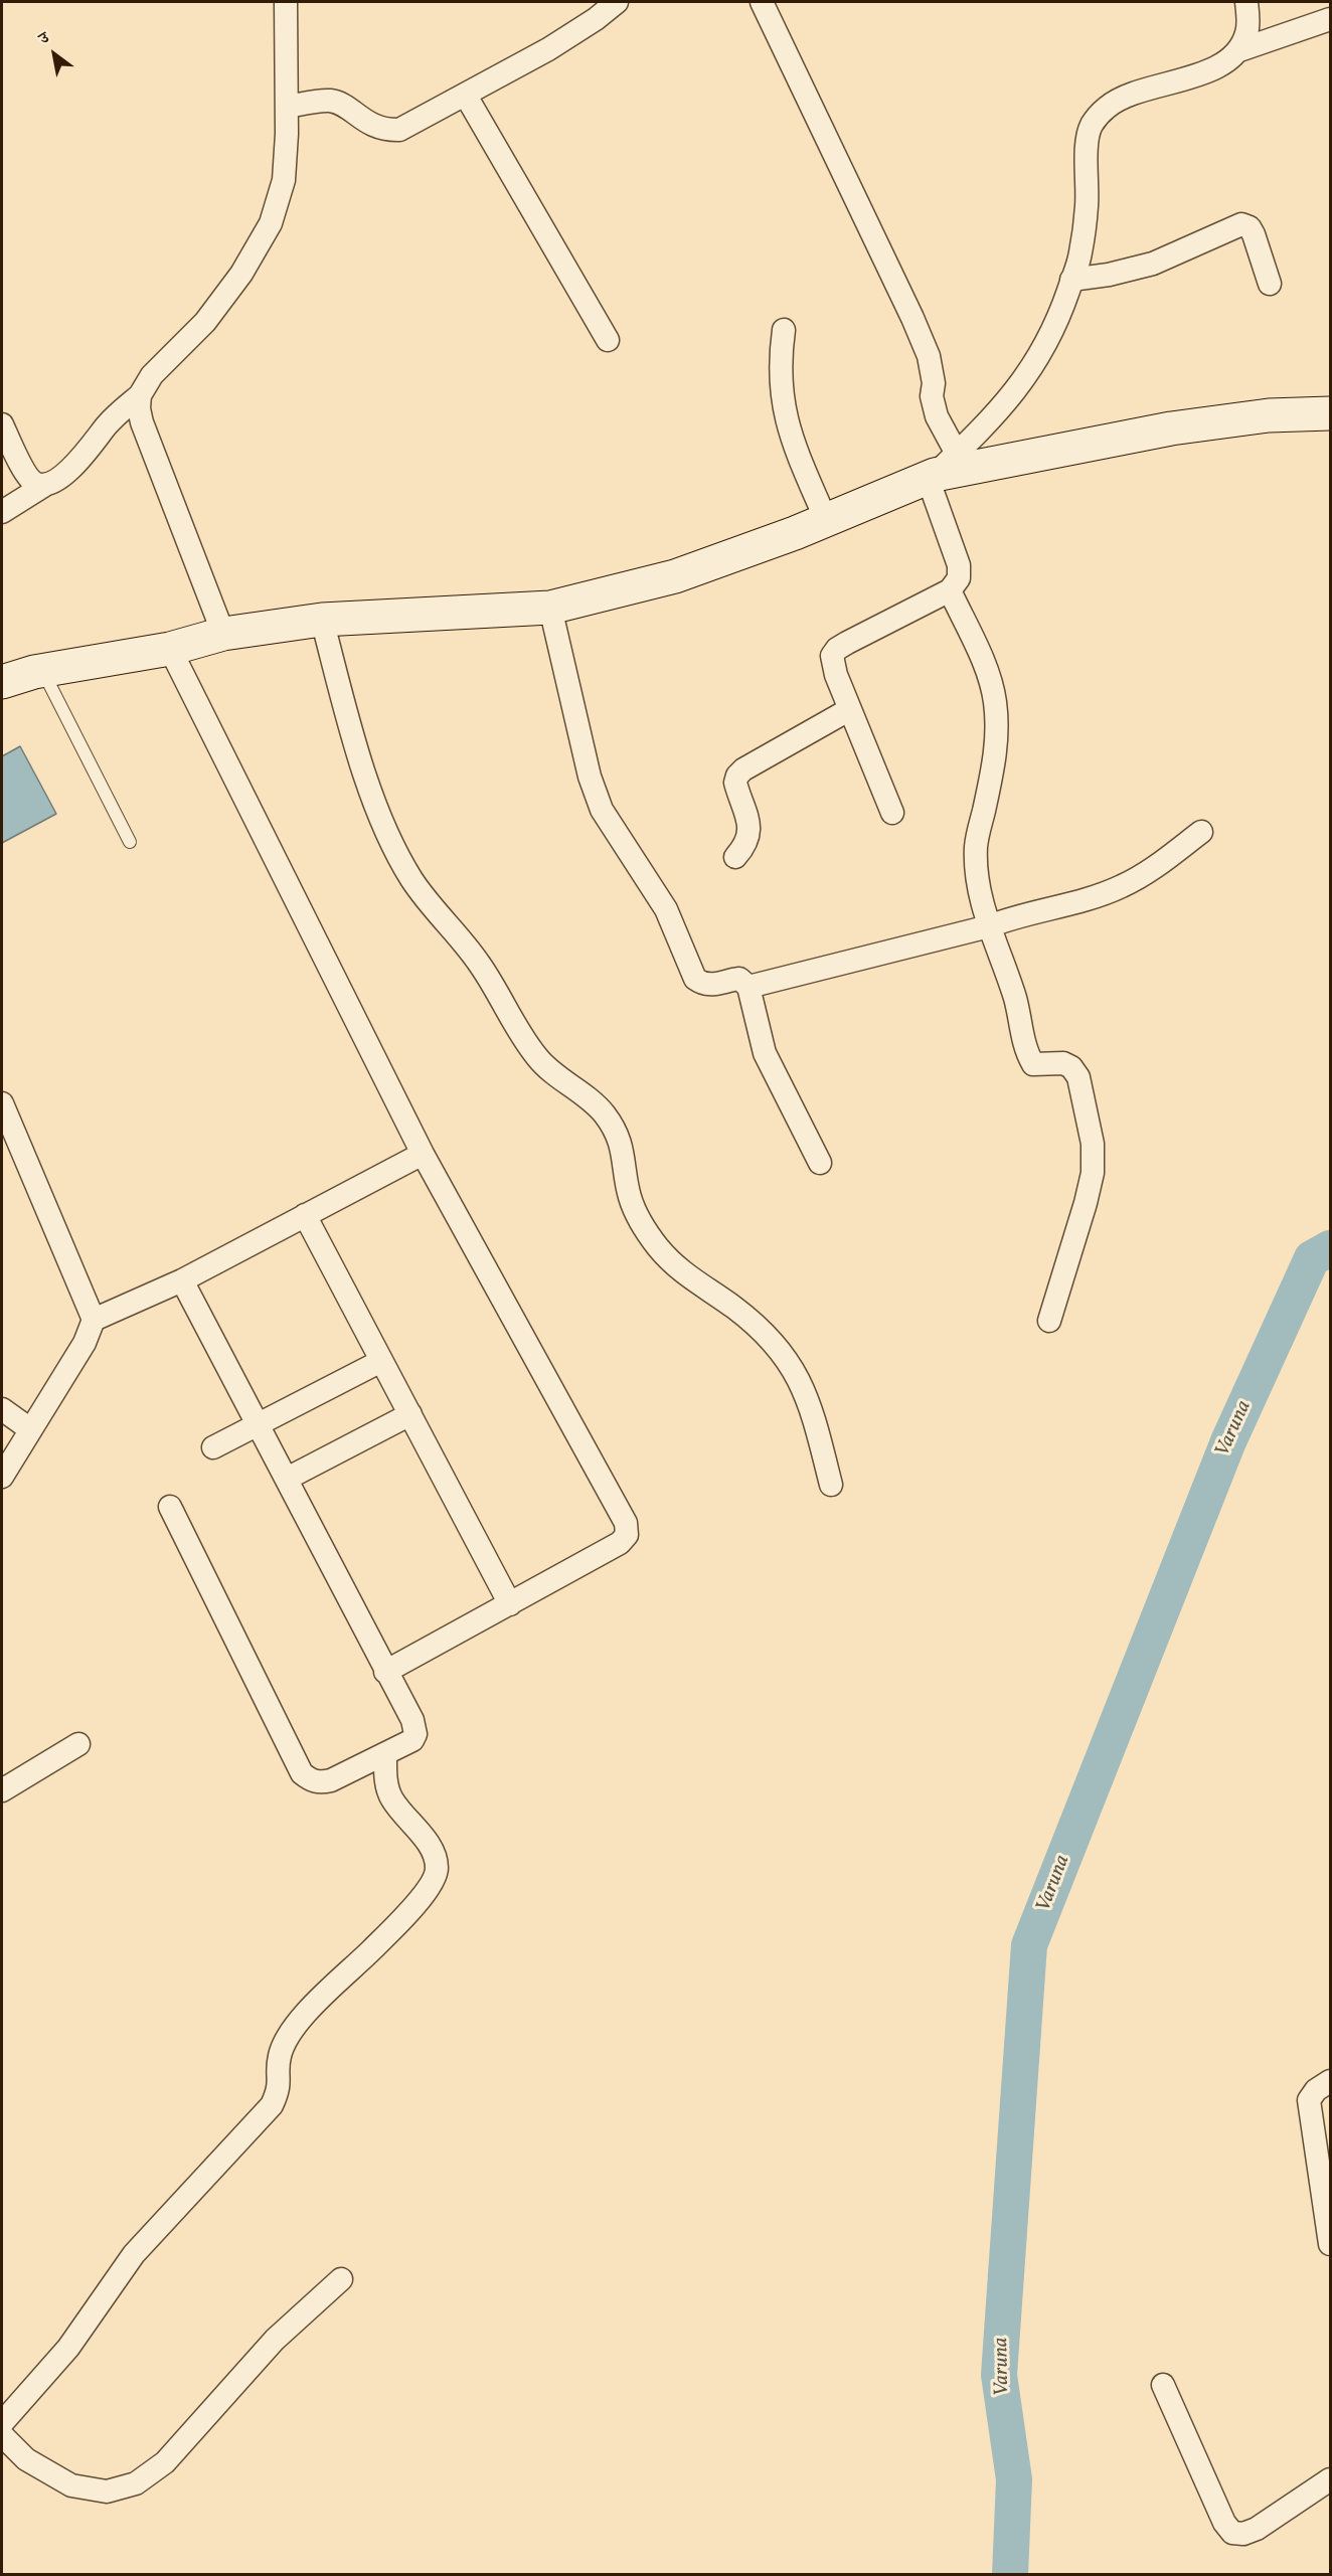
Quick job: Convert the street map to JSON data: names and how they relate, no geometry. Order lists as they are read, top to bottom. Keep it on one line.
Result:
{"water":["Varuna"],"north":"top left"}
